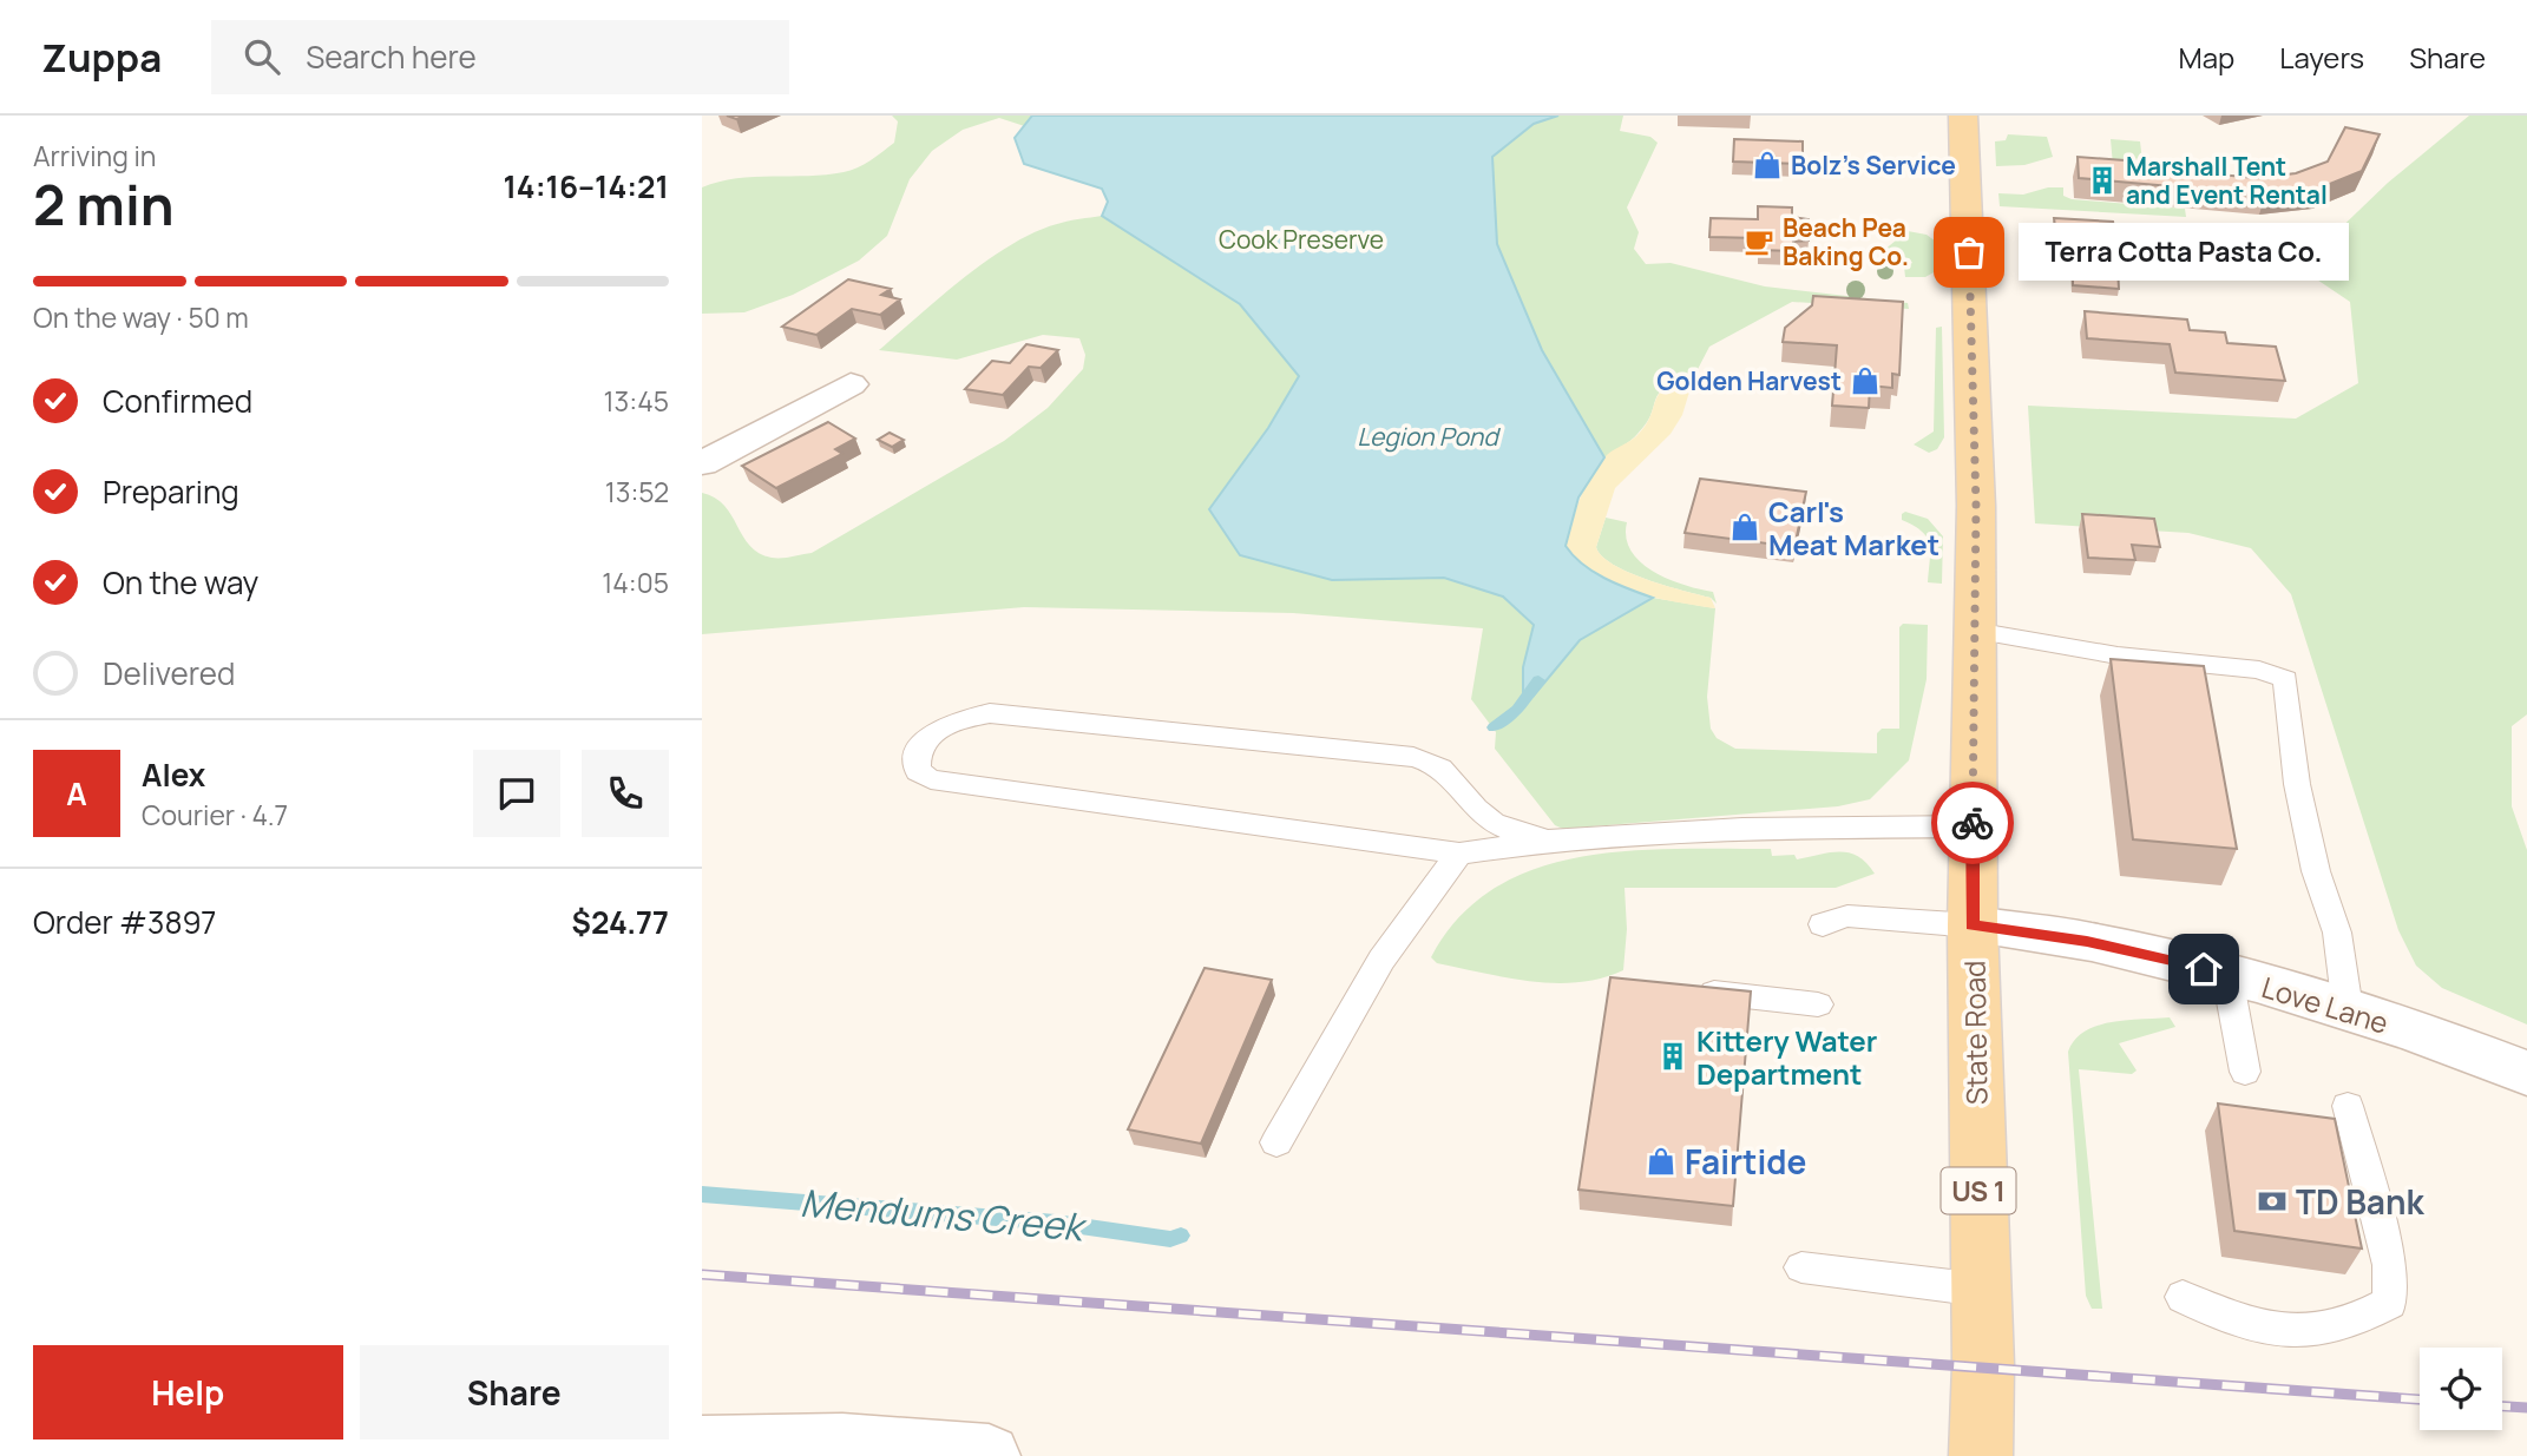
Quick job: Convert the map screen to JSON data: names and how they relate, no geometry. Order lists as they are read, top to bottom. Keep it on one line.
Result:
{"streets":{"main road":["State Road","US 1"],"street":["Love Lane"]},"crossings":[["Love Lane","State Road"]],"water":["Legion Pond","Mendums Creek"],"parks":["Cook Preserve"],"places":{"shop":["Bolz's Service","Golden Harvest","Carl's Meat Market","Fairtide"],"building":["Marshall Tent and Event Rental","Kittery Water Department"],"cafe":["Beach Pea Baking Co."],"other":["Terra Cotta Pasta Co."],"bank":["TD Bank"]},"page":{"header":"Zuppa","search":"Search here","nav":["Map","Layers","Share"],"heading":["2 min","Arriving in","14:16–14:21"],"panel":["Alex","Courier · 4.7","Order #3897","$24.77"],"bubble":"Terra Cotta Pasta Co.","bar":"On the way · 50 m","list":[["Confirmed","13:45"],["Preparing","13:52"],["On the way","14:05"],"Delivered"],"round":"A","buttons":["Help","Share"]}}
